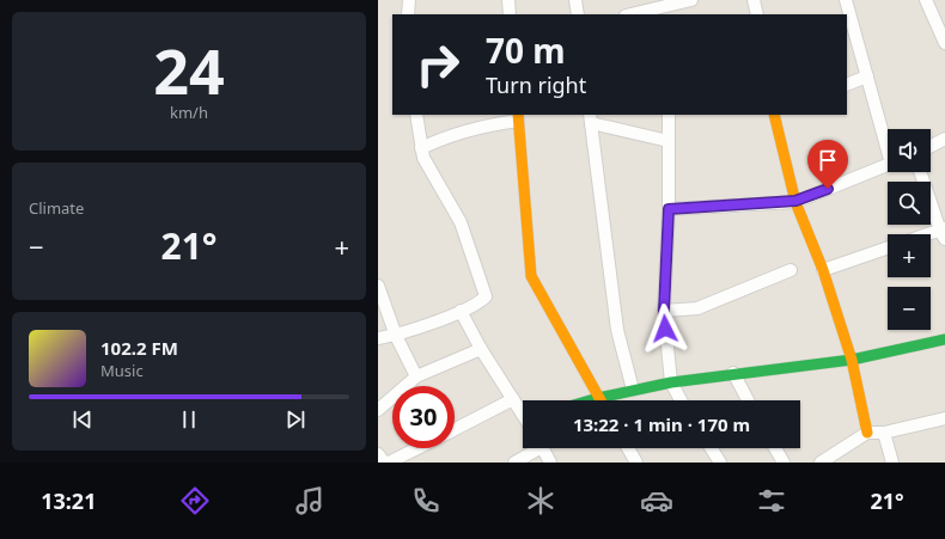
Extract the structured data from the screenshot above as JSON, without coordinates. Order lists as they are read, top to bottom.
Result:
{
  "page": {
    "tile": [
      ["24", "km/h"],
      "Climate"
    ],
    "turn": ["70 m", "Turn right"],
    "map_buttons": ["+", "−"],
    "heat": ["−", "21°", "+"],
    "song": ["102.2 FM", "Music"],
    "limit": "30",
    "trip": "13:22 · 1 min · 170 m",
    "tabs": ["13:21", "21°"]
  }
}
